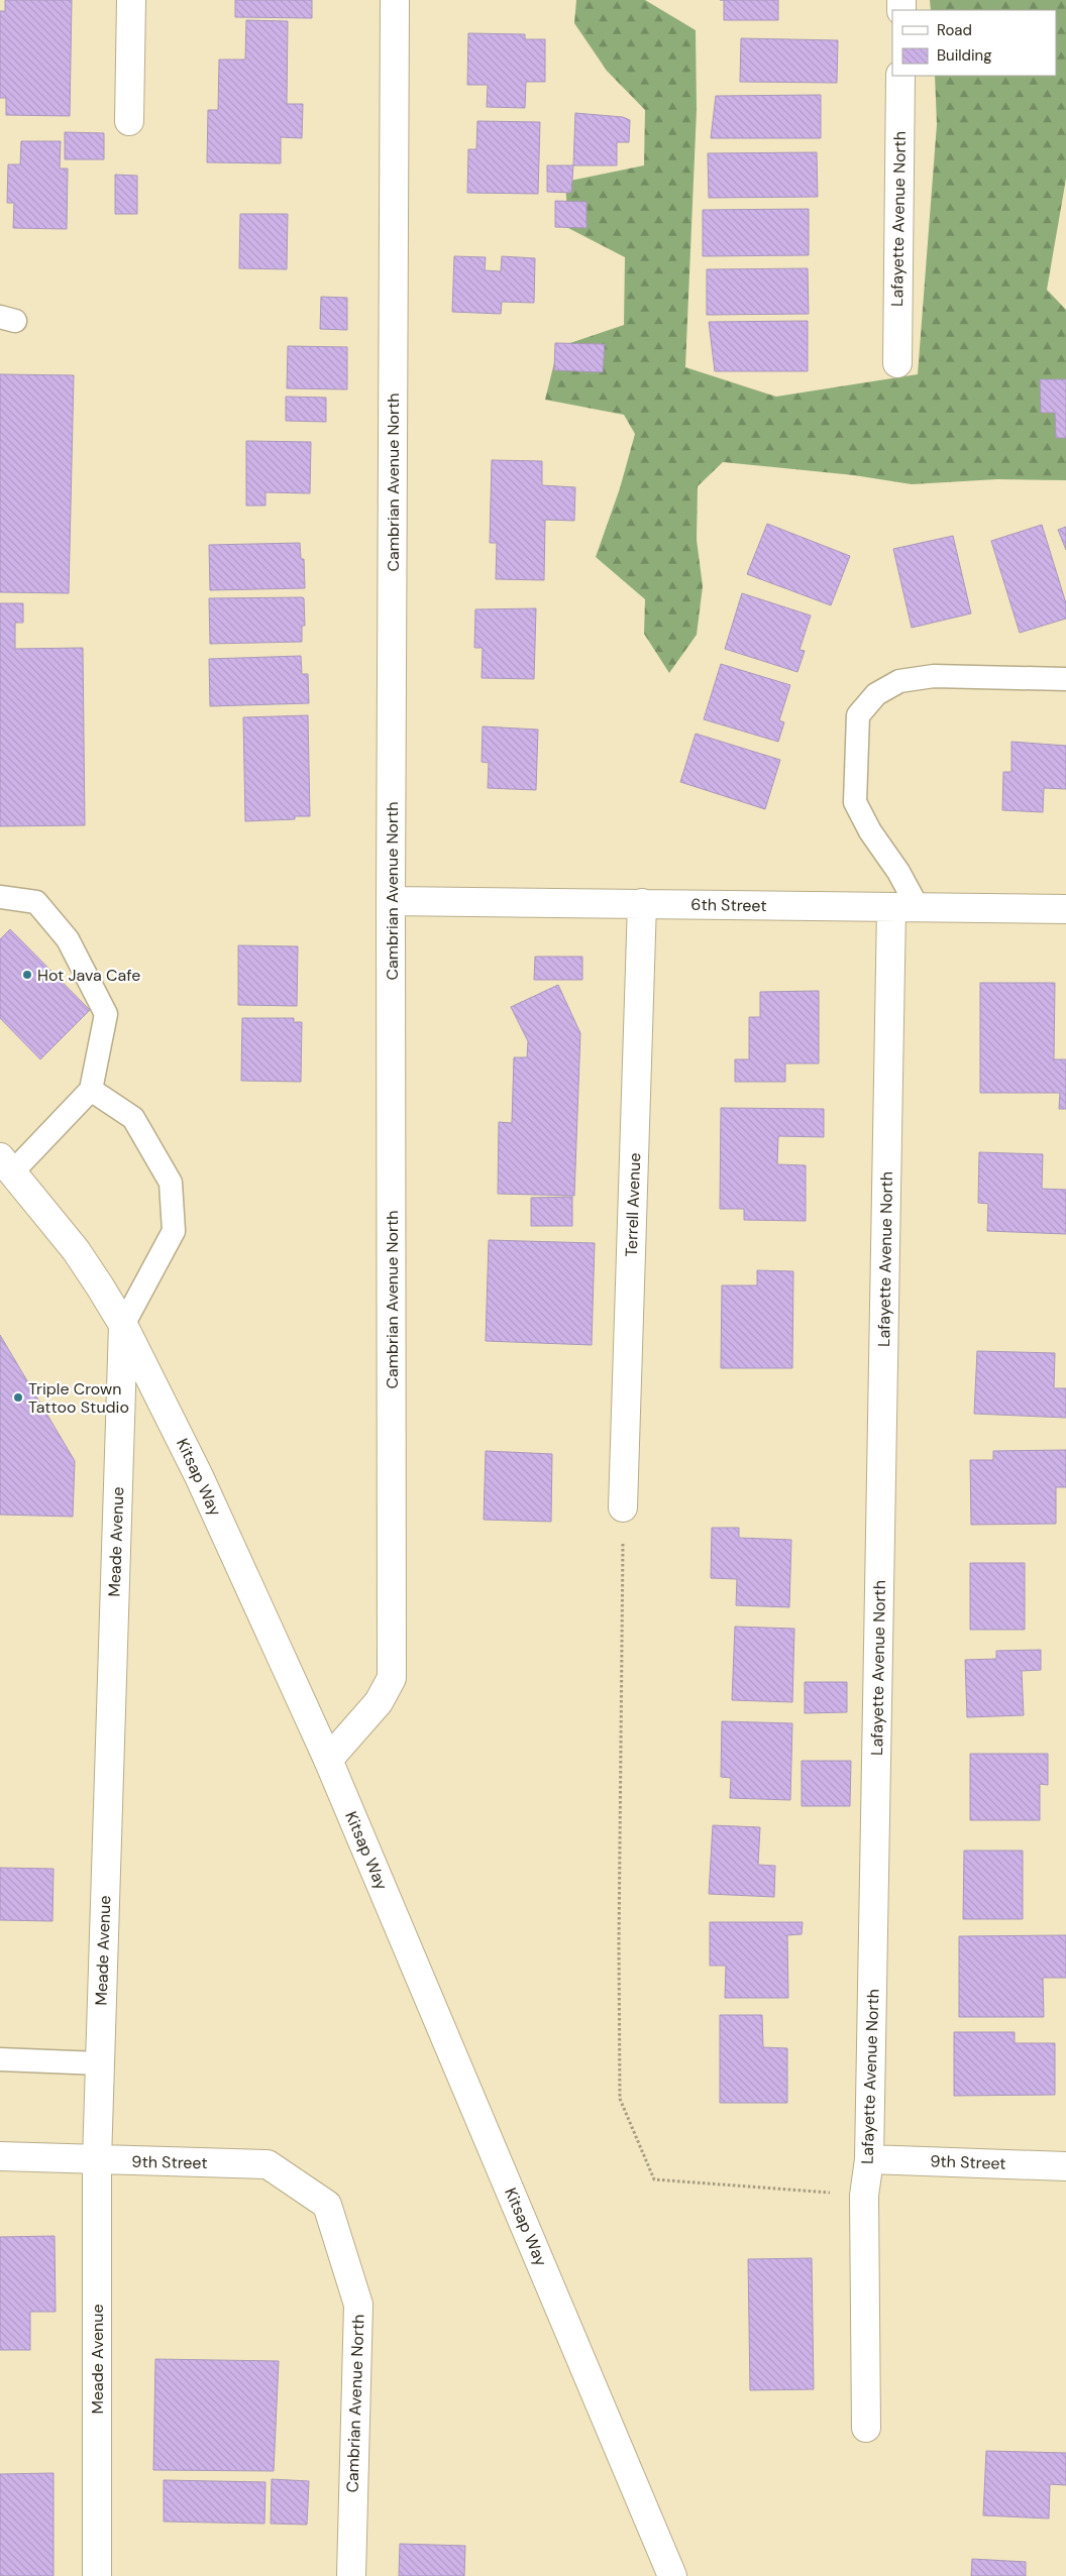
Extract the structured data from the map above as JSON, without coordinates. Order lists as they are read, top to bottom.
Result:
{
  "streets": {
    "street": [
      "Lafayette Avenue North",
      "Cambrian Avenue North",
      "6th Street",
      "Terrell Avenue",
      "Kitsap Way",
      "Meade Avenue",
      "9th Street"
    ]
  },
  "crossings": [
    ["Lafayette Avenue North", "6th Street"],
    ["Lafayette Avenue North", "9th Street"],
    ["Cambrian Avenue North", "6th Street"],
    ["Cambrian Avenue North", "Kitsap Way"],
    ["Cambrian Avenue North", "9th Street"],
    ["6th Street", "Terrell Avenue"],
    ["Kitsap Way", "Meade Avenue"],
    ["Meade Avenue", "9th Street"]
  ],
  "places": ["Hot Java Cafe", "Triple Crown Tattoo Studio"],
  "legend": ["Road", "Building"]
}
